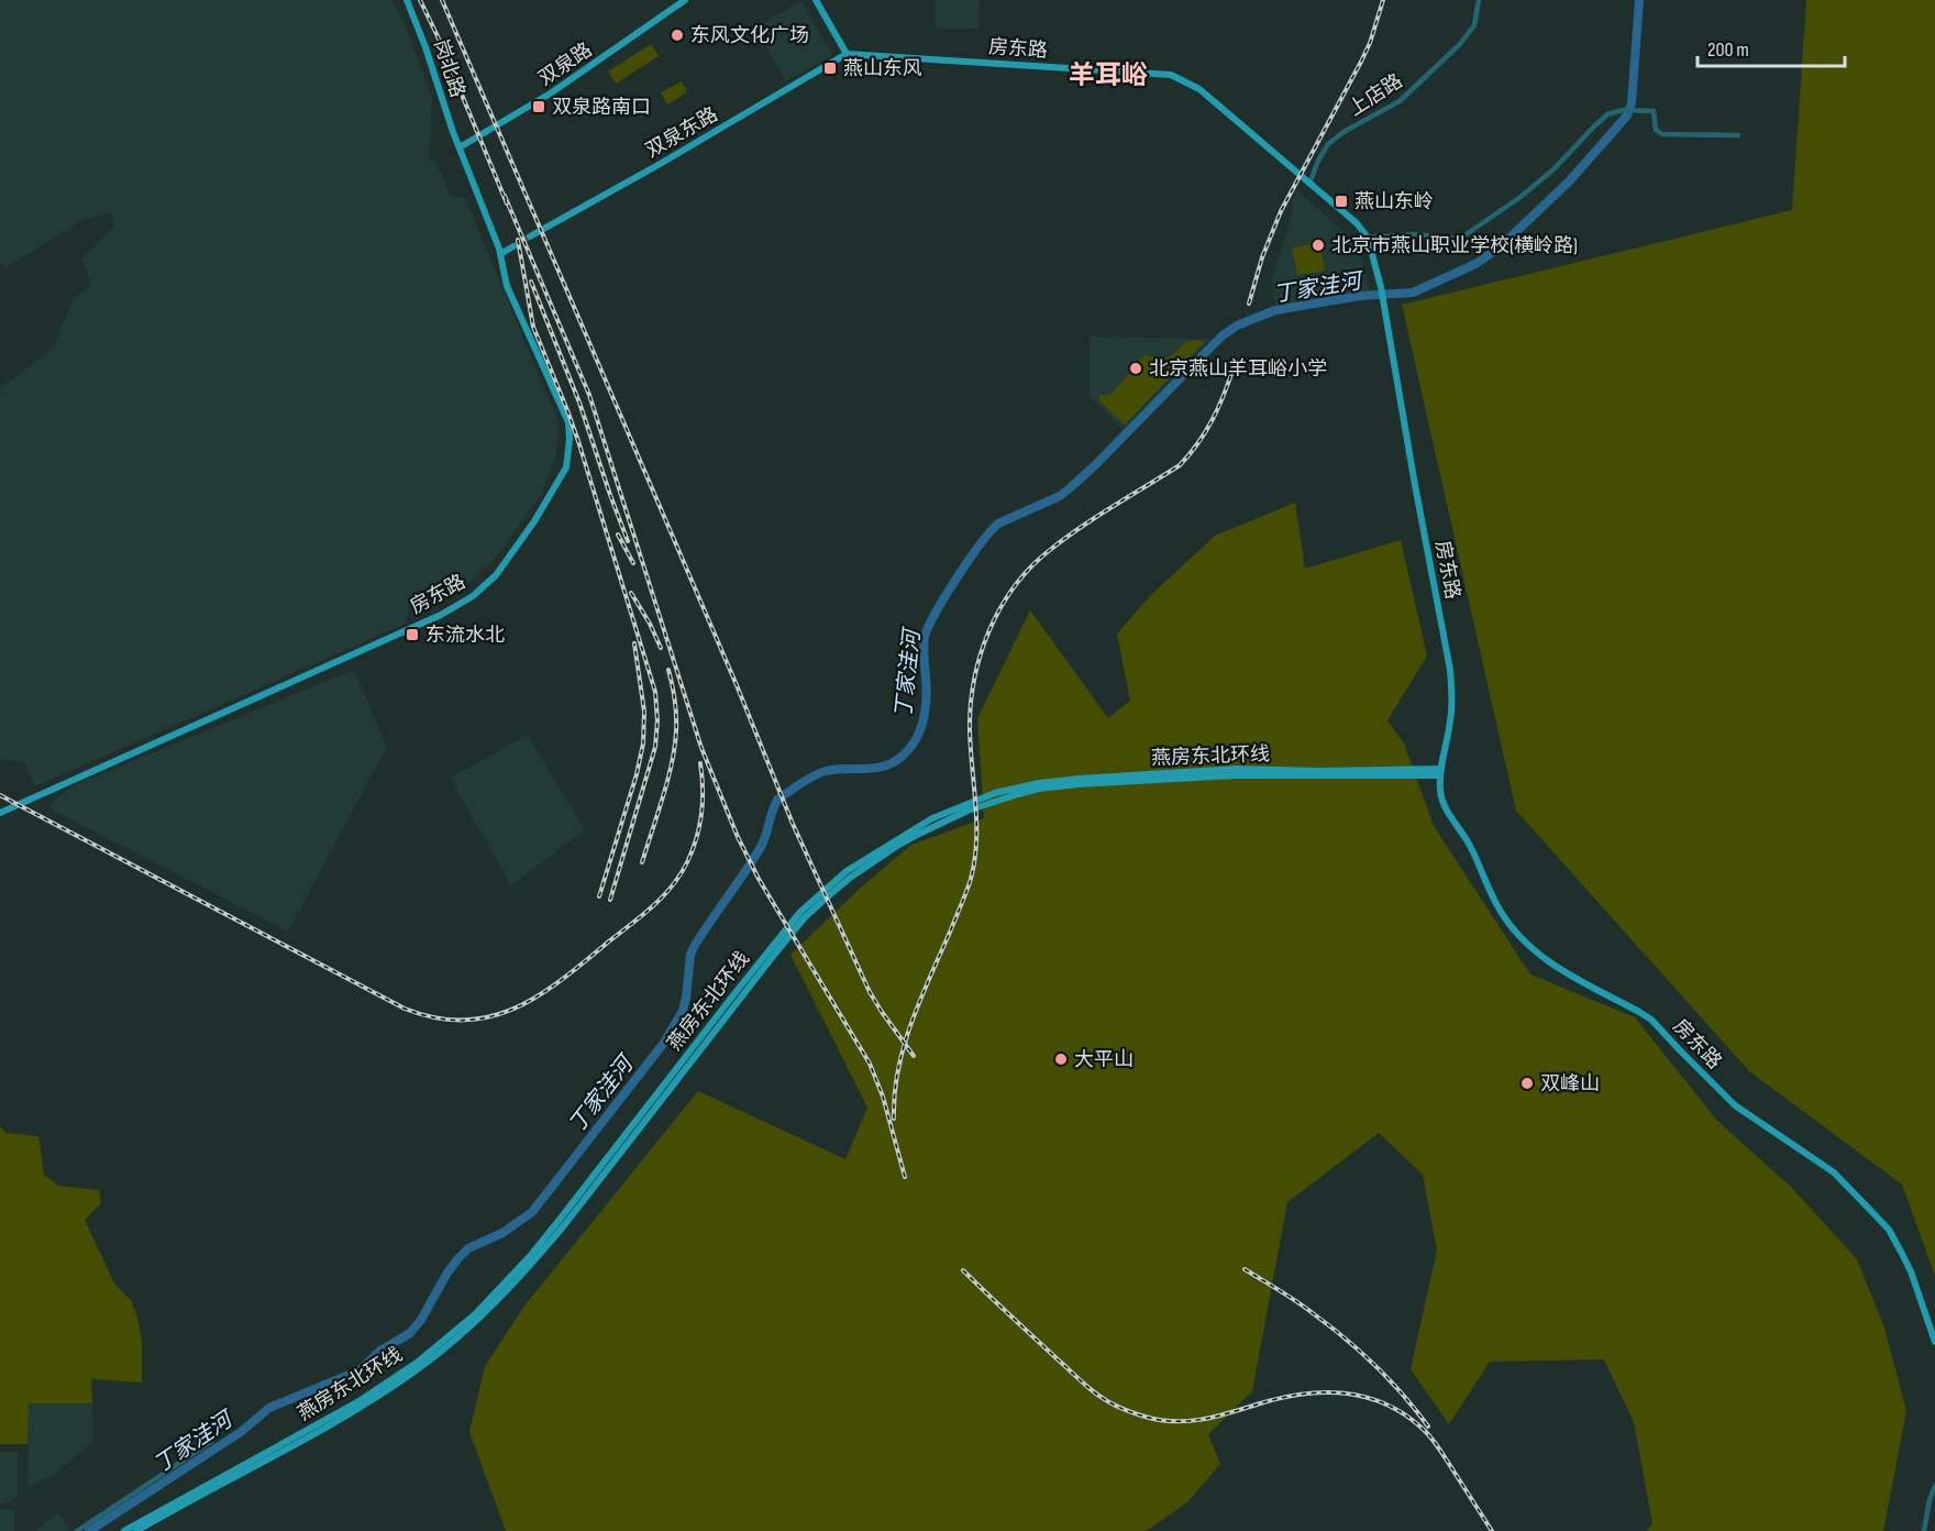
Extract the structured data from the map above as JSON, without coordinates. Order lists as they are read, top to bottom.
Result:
{
  "streets": {
    "main road": [
      "房东路",
      "双泉路",
      "岗北路",
      "双泉东路",
      "燕房东北环线"
    ],
    "street": ["上店路"]
  },
  "crossings": [
    ["房东路", "双泉路"],
    ["房东路", "岗北路"],
    ["房东路", "上店路"],
    ["房东路", "双泉东路"],
    ["房东路", "燕房东北环线"],
    ["双泉路", "岗北路"]
  ],
  "districts": ["羊耳峪"],
  "water": ["丁家洼河"],
  "places": {
    "other": [
      "东风文化广场",
      "北京市燕山职业学校(横岭路)",
      "北京燕山羊耳峪小学",
      "大平山",
      "双峰山"
    ],
    "transit": [
      "燕山东风",
      "双泉路南口",
      "燕山东岭",
      "东流水北"
    ]
  },
  "scale_bar": "200 m"
}
